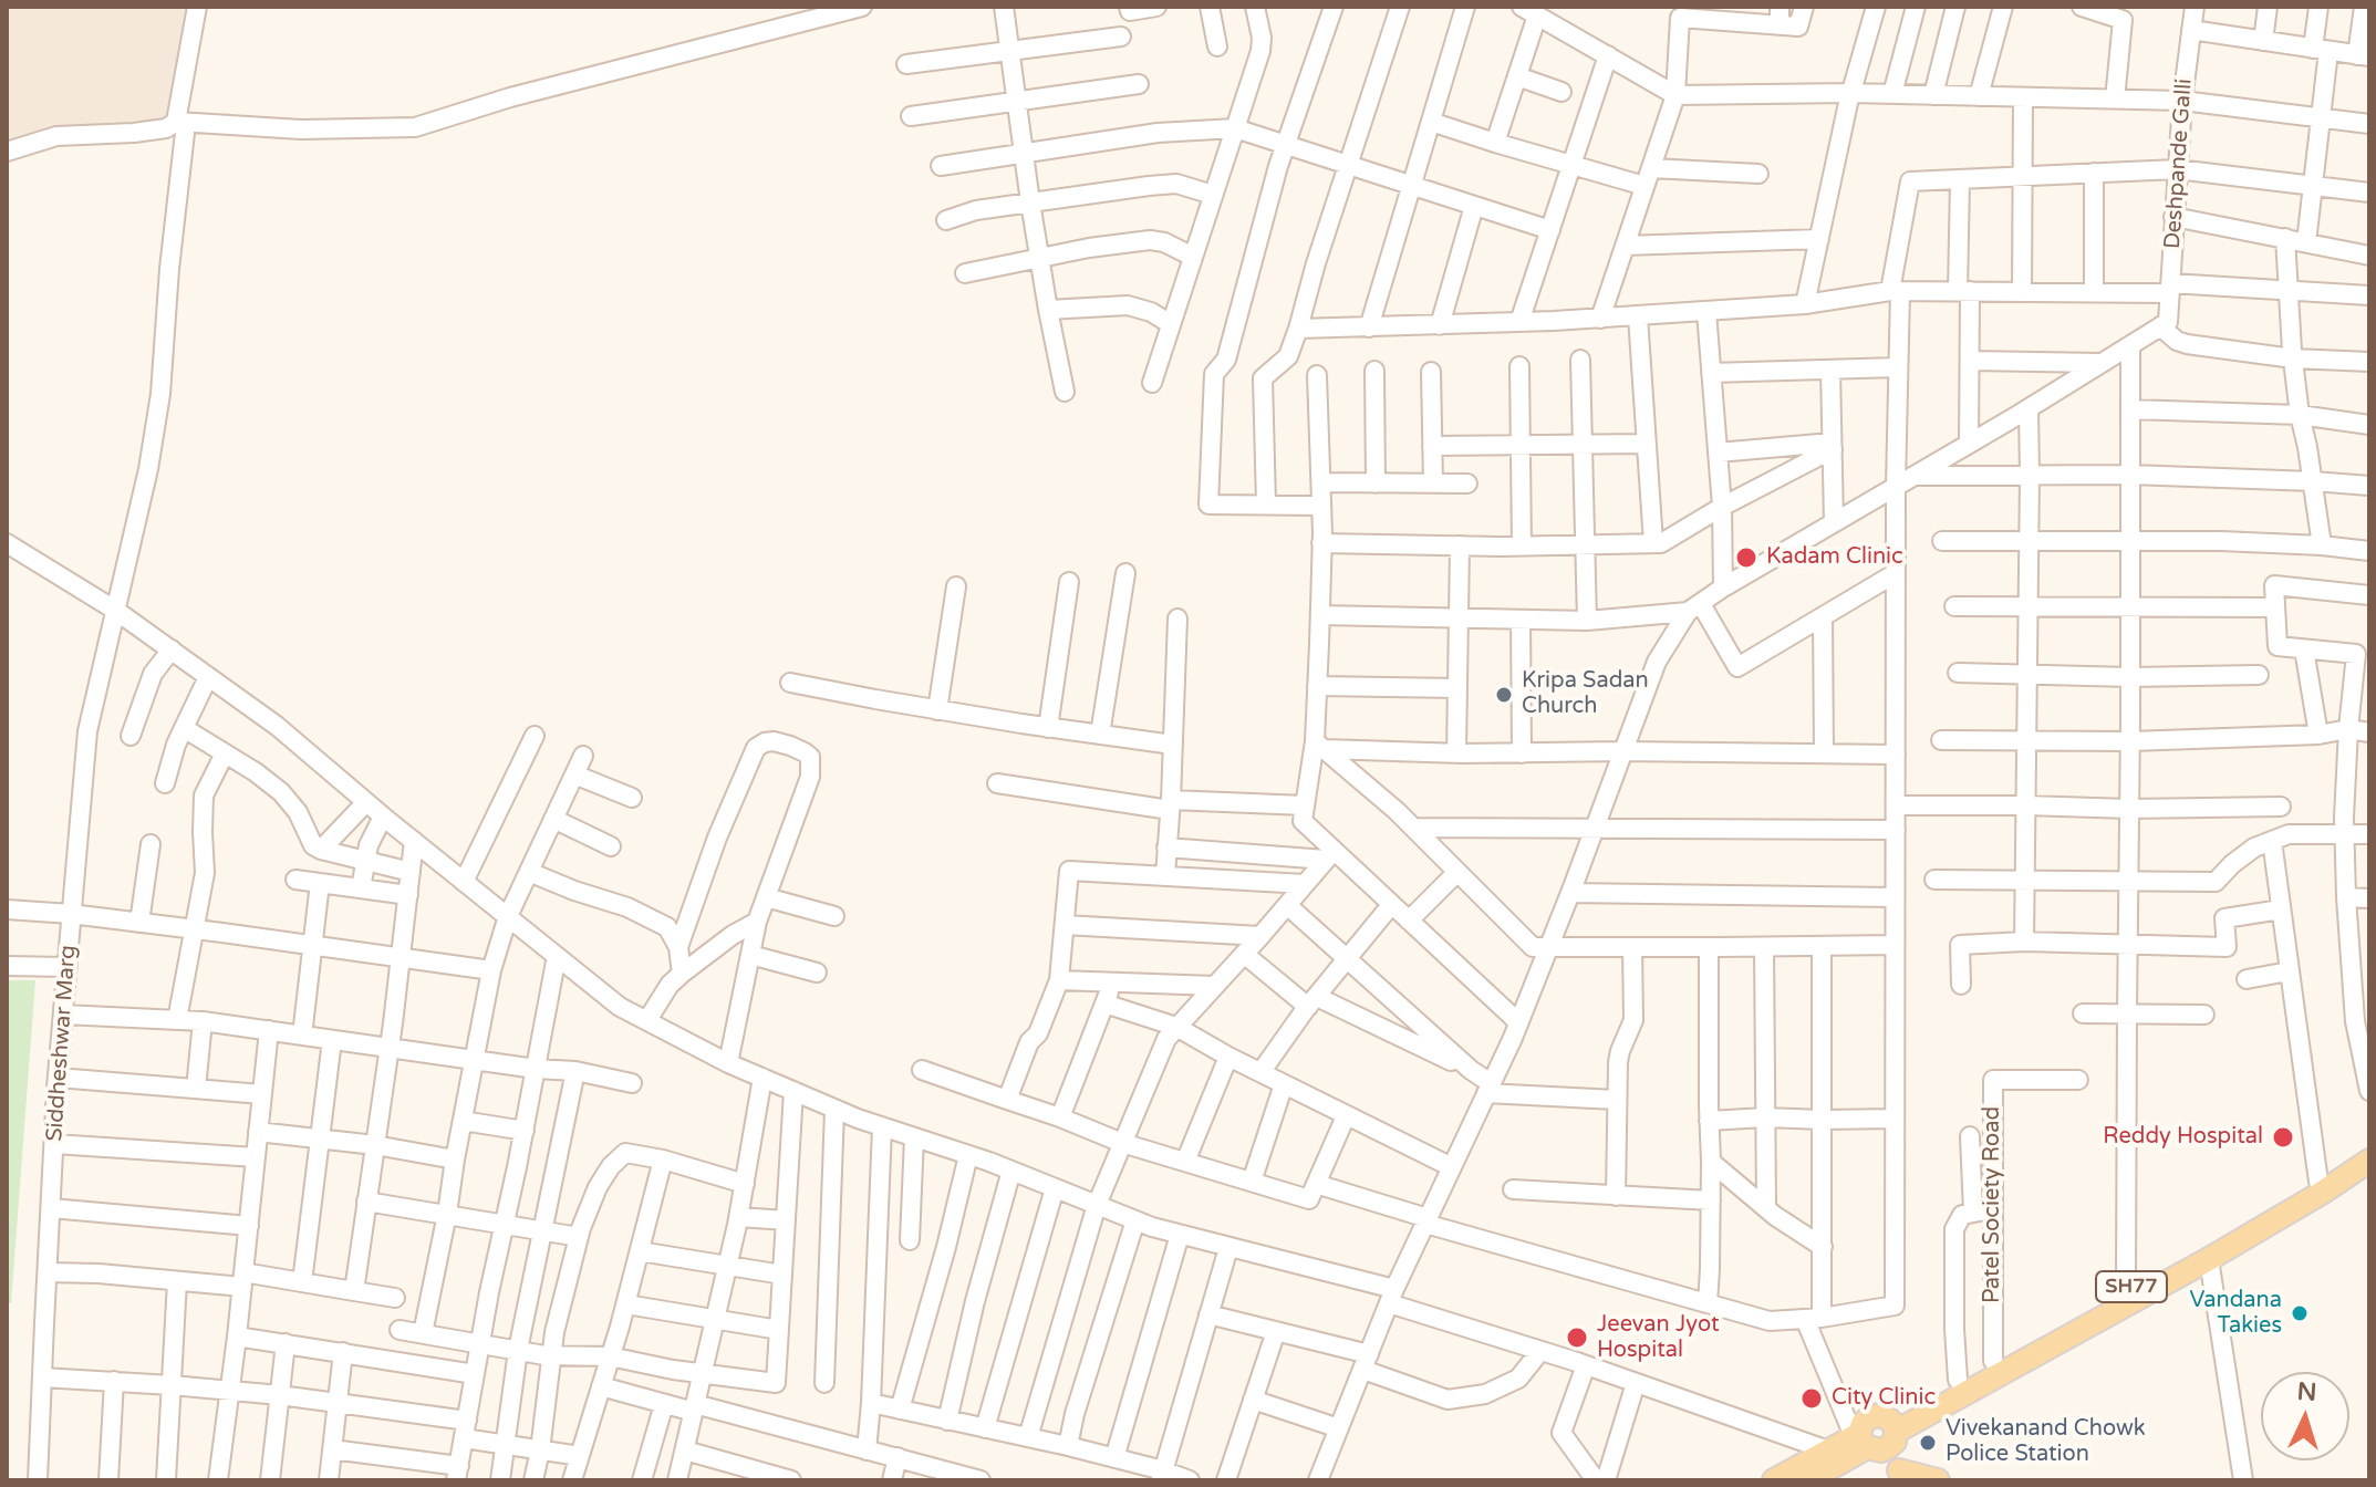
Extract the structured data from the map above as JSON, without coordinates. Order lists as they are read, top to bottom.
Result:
{
  "streets": {
    "main road": ["SH77"],
    "street": ["Deshpande Galli", "Siddheshwar Marg", "Patel Society Road"]
  },
  "crossings": [
    ["Patel Society Road", "SH77"]
  ],
  "places": [
    "Kadam Clinic",
    "Kripa Sadan Church",
    "Reddy Hospital",
    "Vandana Takies",
    "Jeevan Jyot Hospital",
    "City Clinic",
    "Vivekanand Chowk Police Station"
  ],
  "north": "top"
}
